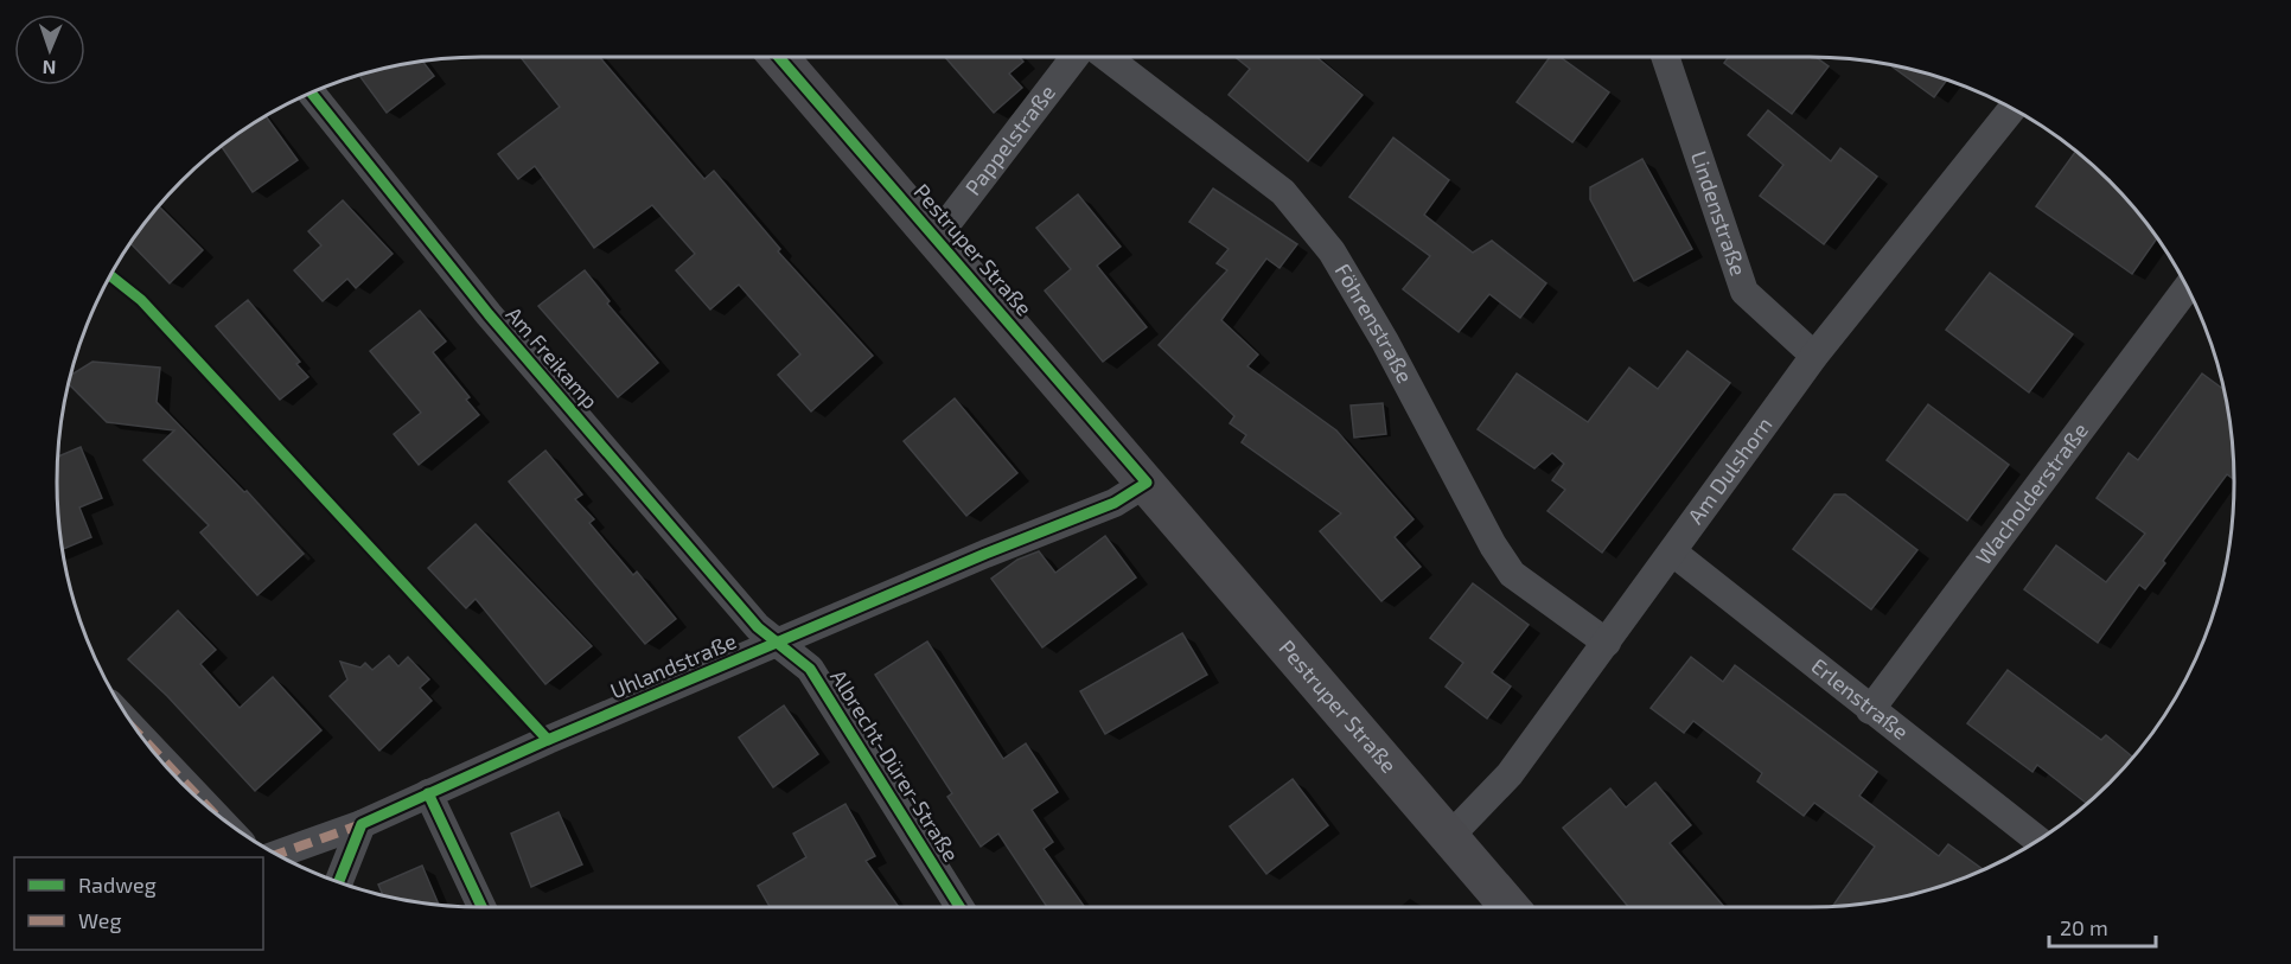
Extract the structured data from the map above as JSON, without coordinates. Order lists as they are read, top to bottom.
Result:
{
  "streets": {
    "street": [
      "Pappelstraße",
      "Lindenstraße",
      "Pestruper Straße",
      "Föhrenstraße",
      "Am Freikamp",
      "Am Dulshorn",
      "Wacholderstraße",
      "Uhlandstraße",
      "Erlenstraße",
      "Albrecht-Dürer-Straße"
    ]
  },
  "crossings": [
    ["Pappelstraße", "Pestruper Straße"],
    ["Lindenstraße", "Am Dulshorn"],
    ["Pestruper Straße", "Am Dulshorn"],
    ["Pestruper Straße", "Uhlandstraße"],
    ["Föhrenstraße", "Am Dulshorn"],
    ["Am Freikamp", "Uhlandstraße"],
    ["Am Freikamp", "Albrecht-Dürer-Straße"],
    ["Am Dulshorn", "Erlenstraße"],
    ["Wacholderstraße", "Erlenstraße"],
    ["Uhlandstraße", "Albrecht-Dürer-Straße"]
  ],
  "legend": ["Radweg", "Weg"],
  "scale_bar": "20 m",
  "north": "bottom"
}
